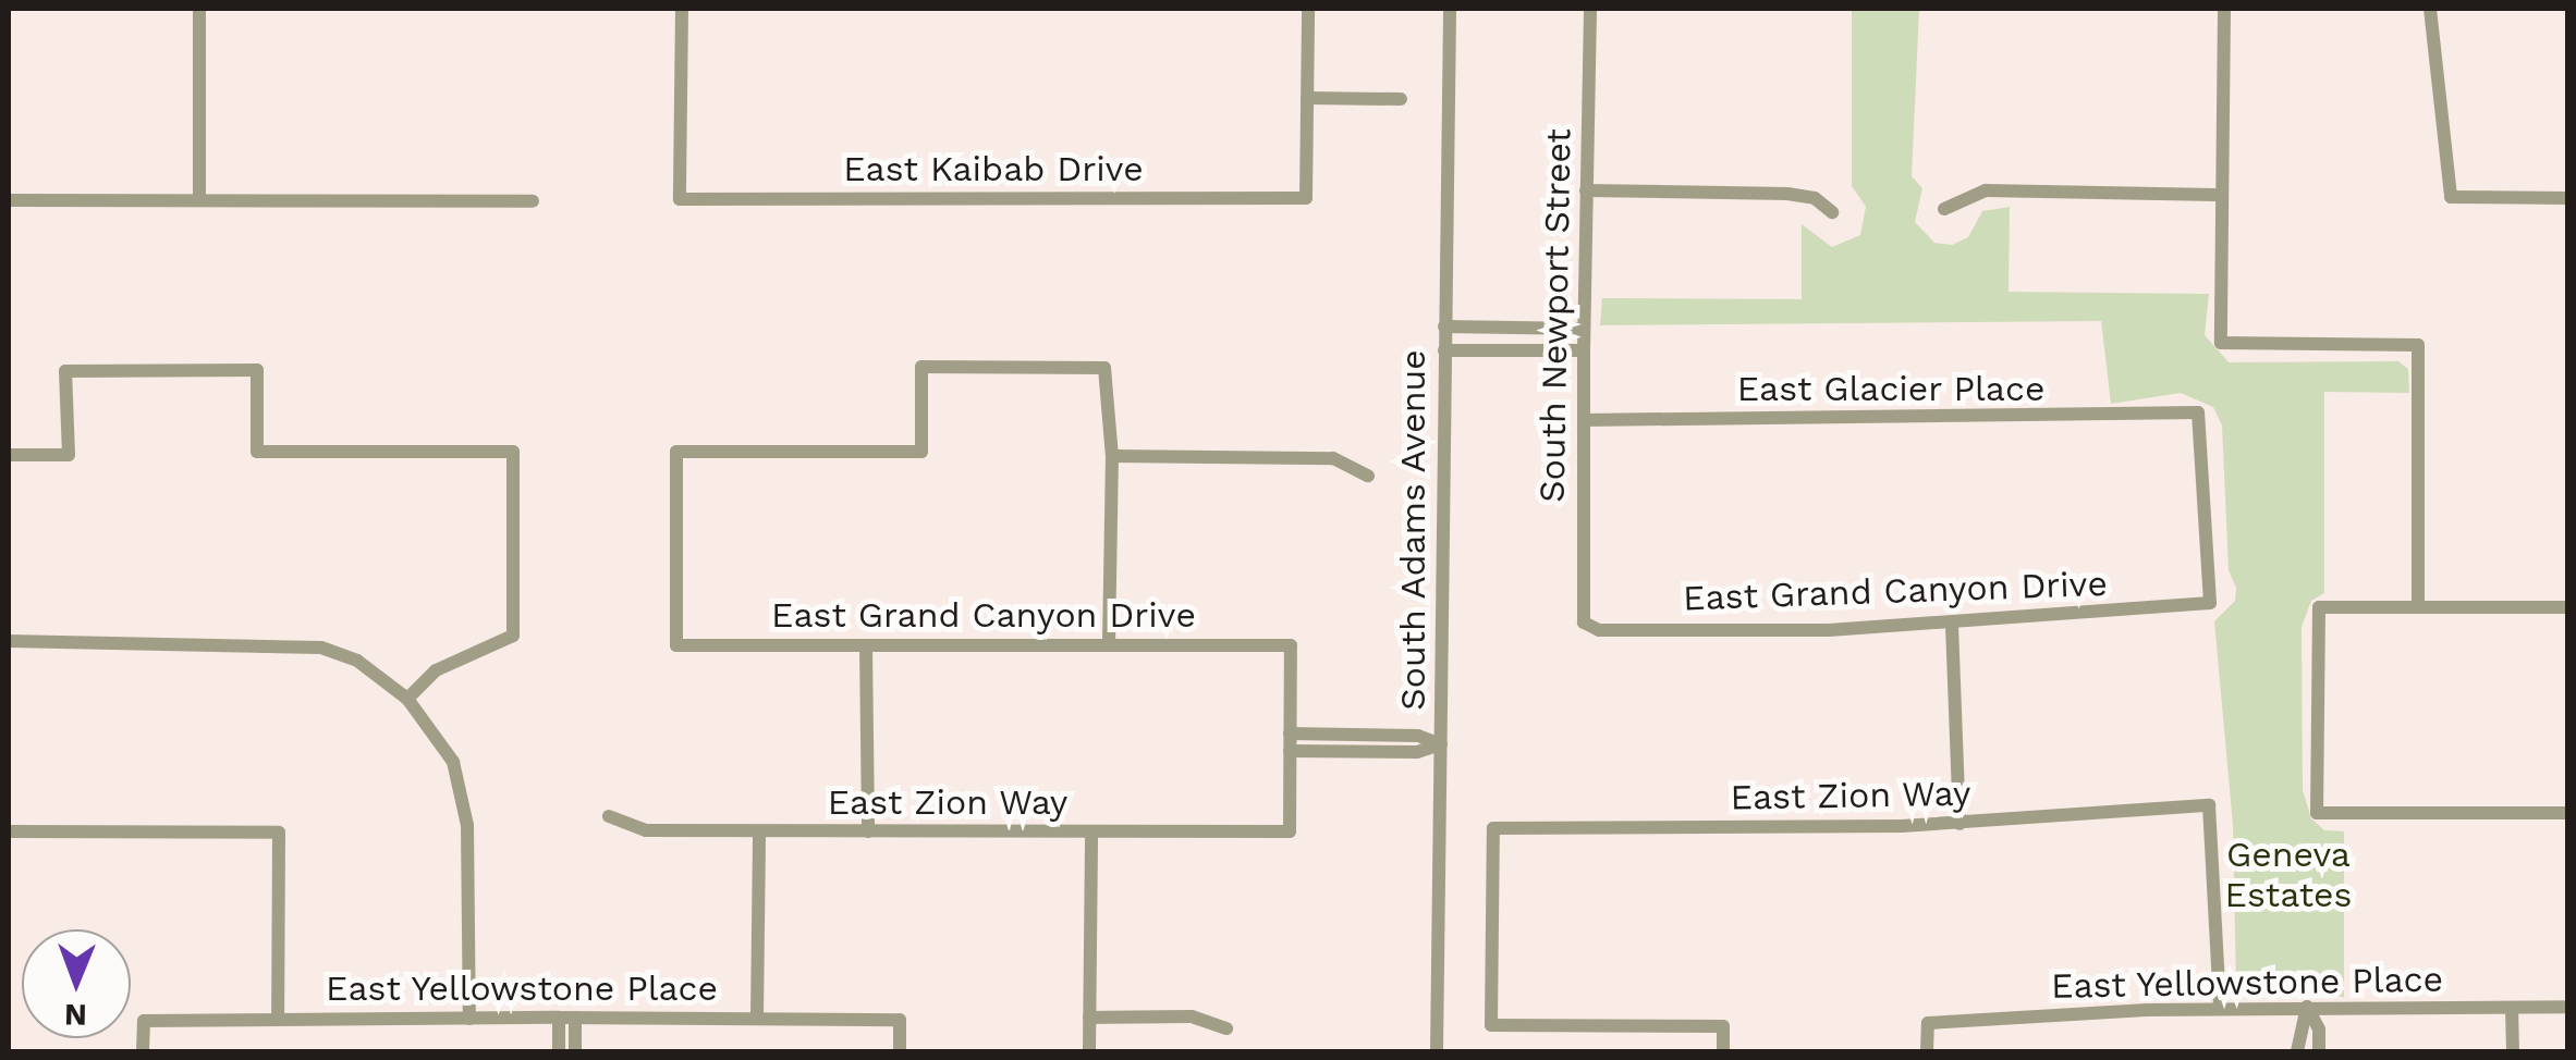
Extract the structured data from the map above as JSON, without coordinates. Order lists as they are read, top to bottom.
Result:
{
  "streets": {
    "street": [
      "East Kaibab Drive",
      "South Newport Street",
      "East Glacier Place",
      "South Adams Avenue",
      "East Grand Canyon Drive",
      "East Zion Way",
      "East Yellowstone Place"
    ]
  },
  "crossings": [
    ["South Newport Street", "East Glacier Place"],
    ["South Newport Street", "East Grand Canyon Drive"],
    ["East Glacier Place", "East Grand Canyon Drive"],
    ["East Zion Way", "East Yellowstone Place"]
  ],
  "parks": ["Geneva Estates"],
  "north": "bottom"
}
